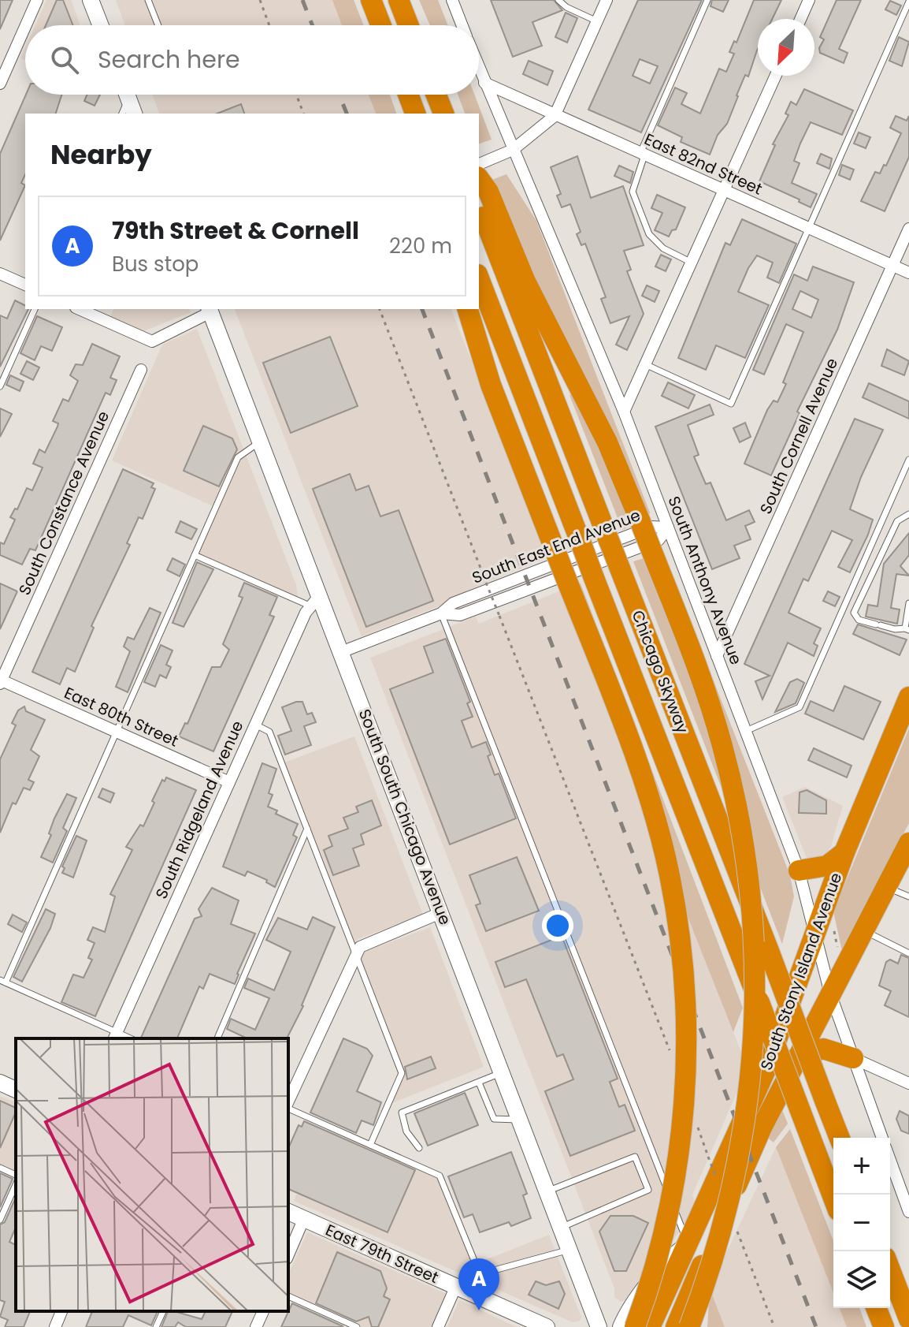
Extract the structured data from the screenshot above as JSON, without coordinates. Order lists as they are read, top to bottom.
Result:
{
  "streets": {
    "highway": ["Chicago Skyway", "South Stony Island Avenue"],
    "main road": ["South South Chicago Avenue", "East 79th Street"],
    "street": [
      "East 82nd Street",
      "South Cornell Avenue",
      "South Constance Avenue",
      "South East End Avenue",
      "South Anthony Avenue",
      "East 80th Street",
      "South Ridgeland Avenue"
    ]
  },
  "crossings": [
    ["East 82nd Street", "South Cornell Avenue"],
    ["East 82nd Street", "South Anthony Avenue"],
    ["South Cornell Avenue", "South Anthony Avenue"],
    ["South Constance Avenue", "East 80th Street"],
    ["South East End Avenue", "South Anthony Avenue"],
    ["South East End Avenue", "South South Chicago Avenue"],
    ["South Anthony Avenue", "South Stony Island Avenue"],
    ["East 80th Street", "South Ridgeland Avenue"],
    ["South Ridgeland Avenue", "South South Chicago Avenue"]
  ],
  "north": "bottom left",
  "page": {
    "search": "Search here",
    "heading": "Nearby",
    "list": [
      {
        "mark": "A",
        "name": "79th Street & Cornell",
        "note": "Bus stop",
        "value": "220 m"
      }
    ],
    "map_buttons": ["+", "−"],
    "pins": "A"
  }
}
